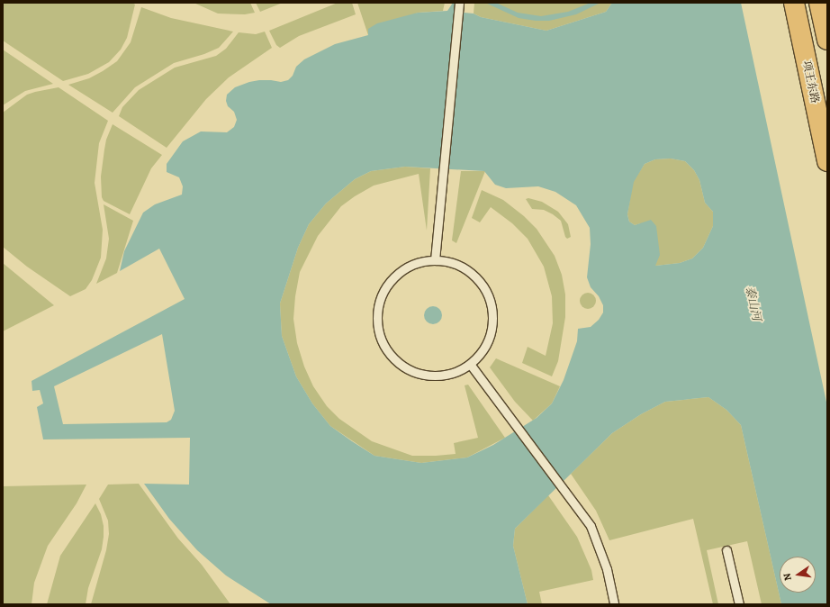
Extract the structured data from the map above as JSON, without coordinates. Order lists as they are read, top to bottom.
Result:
{
  "streets": {
    "main road": ["项王东路"]
  },
  "water": ["泰山河"],
  "north": "left"
}
